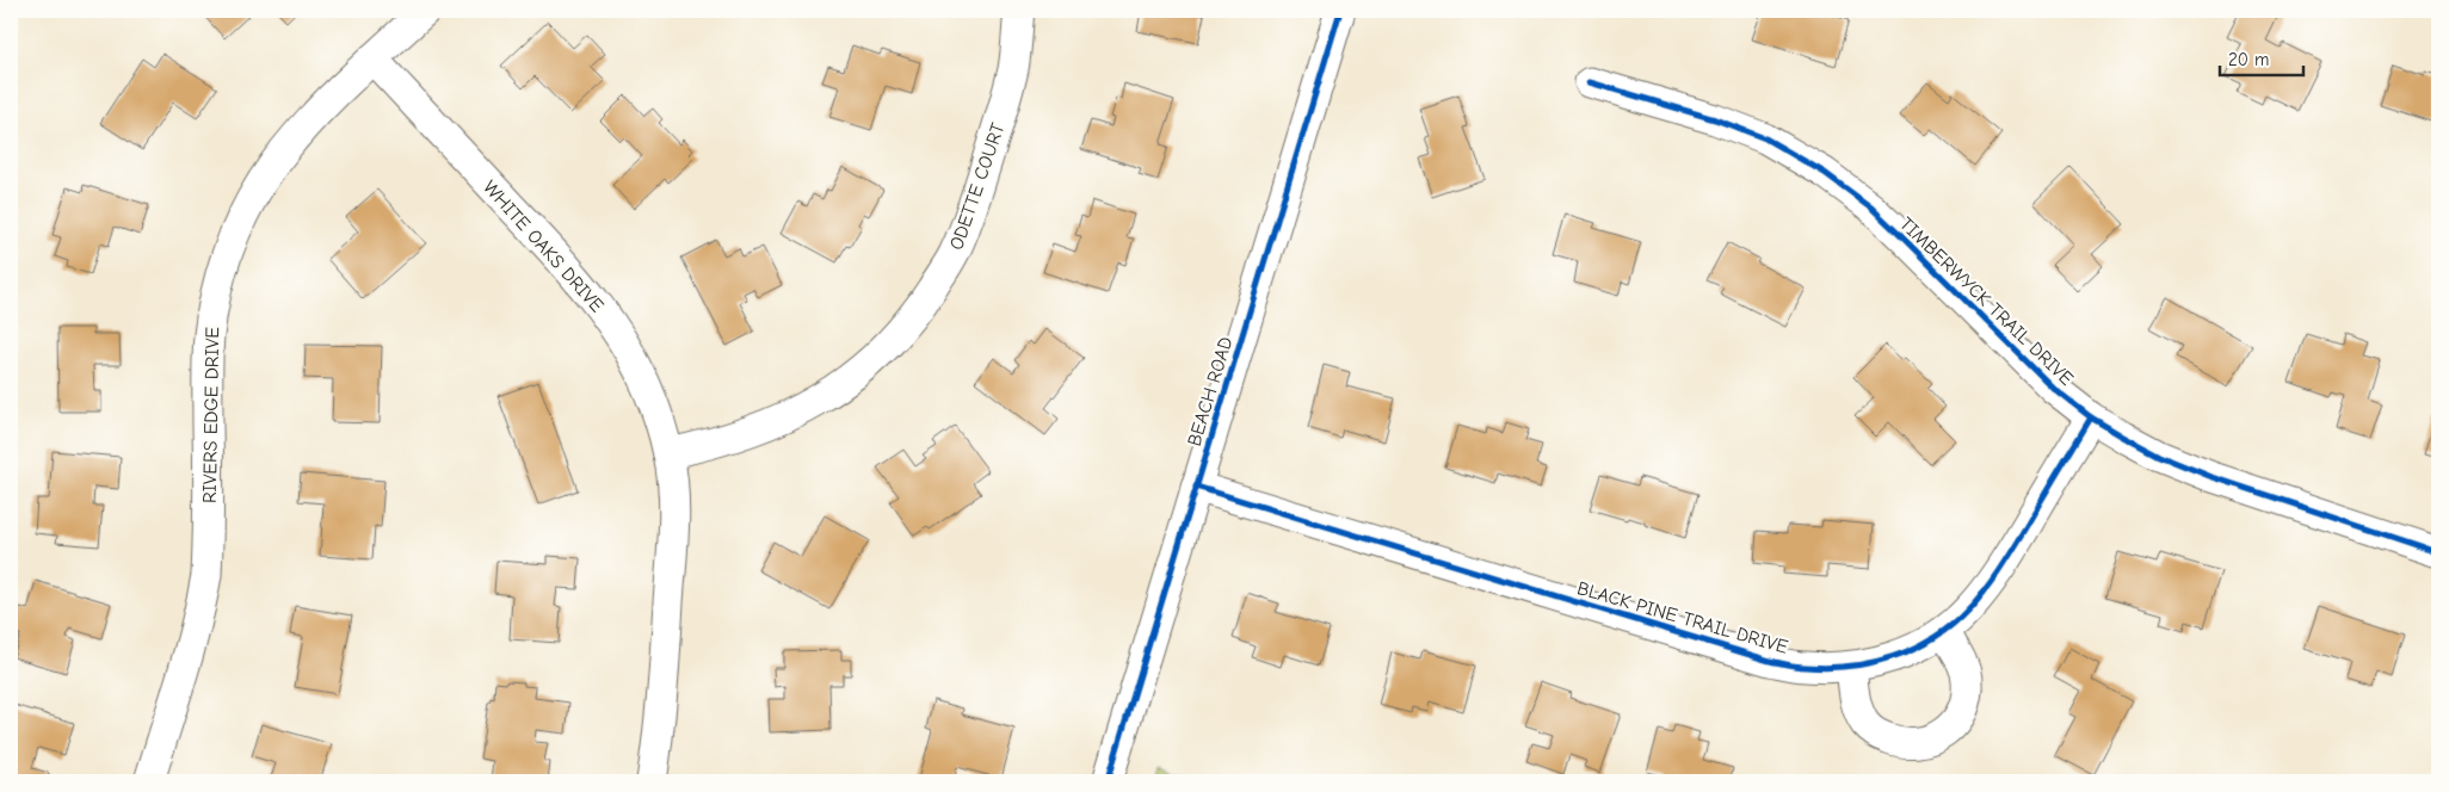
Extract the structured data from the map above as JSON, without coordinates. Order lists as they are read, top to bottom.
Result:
{
  "streets": {
    "street": [
      "ODETTE COURT",
      "WHITE OAKS DRIVE",
      "TIMBERWYCK TRAIL DRIVE",
      "BEACH ROAD",
      "RIVERS EDGE DRIVE",
      "BLACK PINE TRAIL DRIVE"
    ]
  },
  "crossings": [
    ["ODETTE COURT", "WHITE OAKS DRIVE"],
    ["WHITE OAKS DRIVE", "RIVERS EDGE DRIVE"],
    ["TIMBERWYCK TRAIL DRIVE", "BLACK PINE TRAIL DRIVE"],
    ["BEACH ROAD", "BLACK PINE TRAIL DRIVE"]
  ],
  "scale_bar": "20 m"
}
